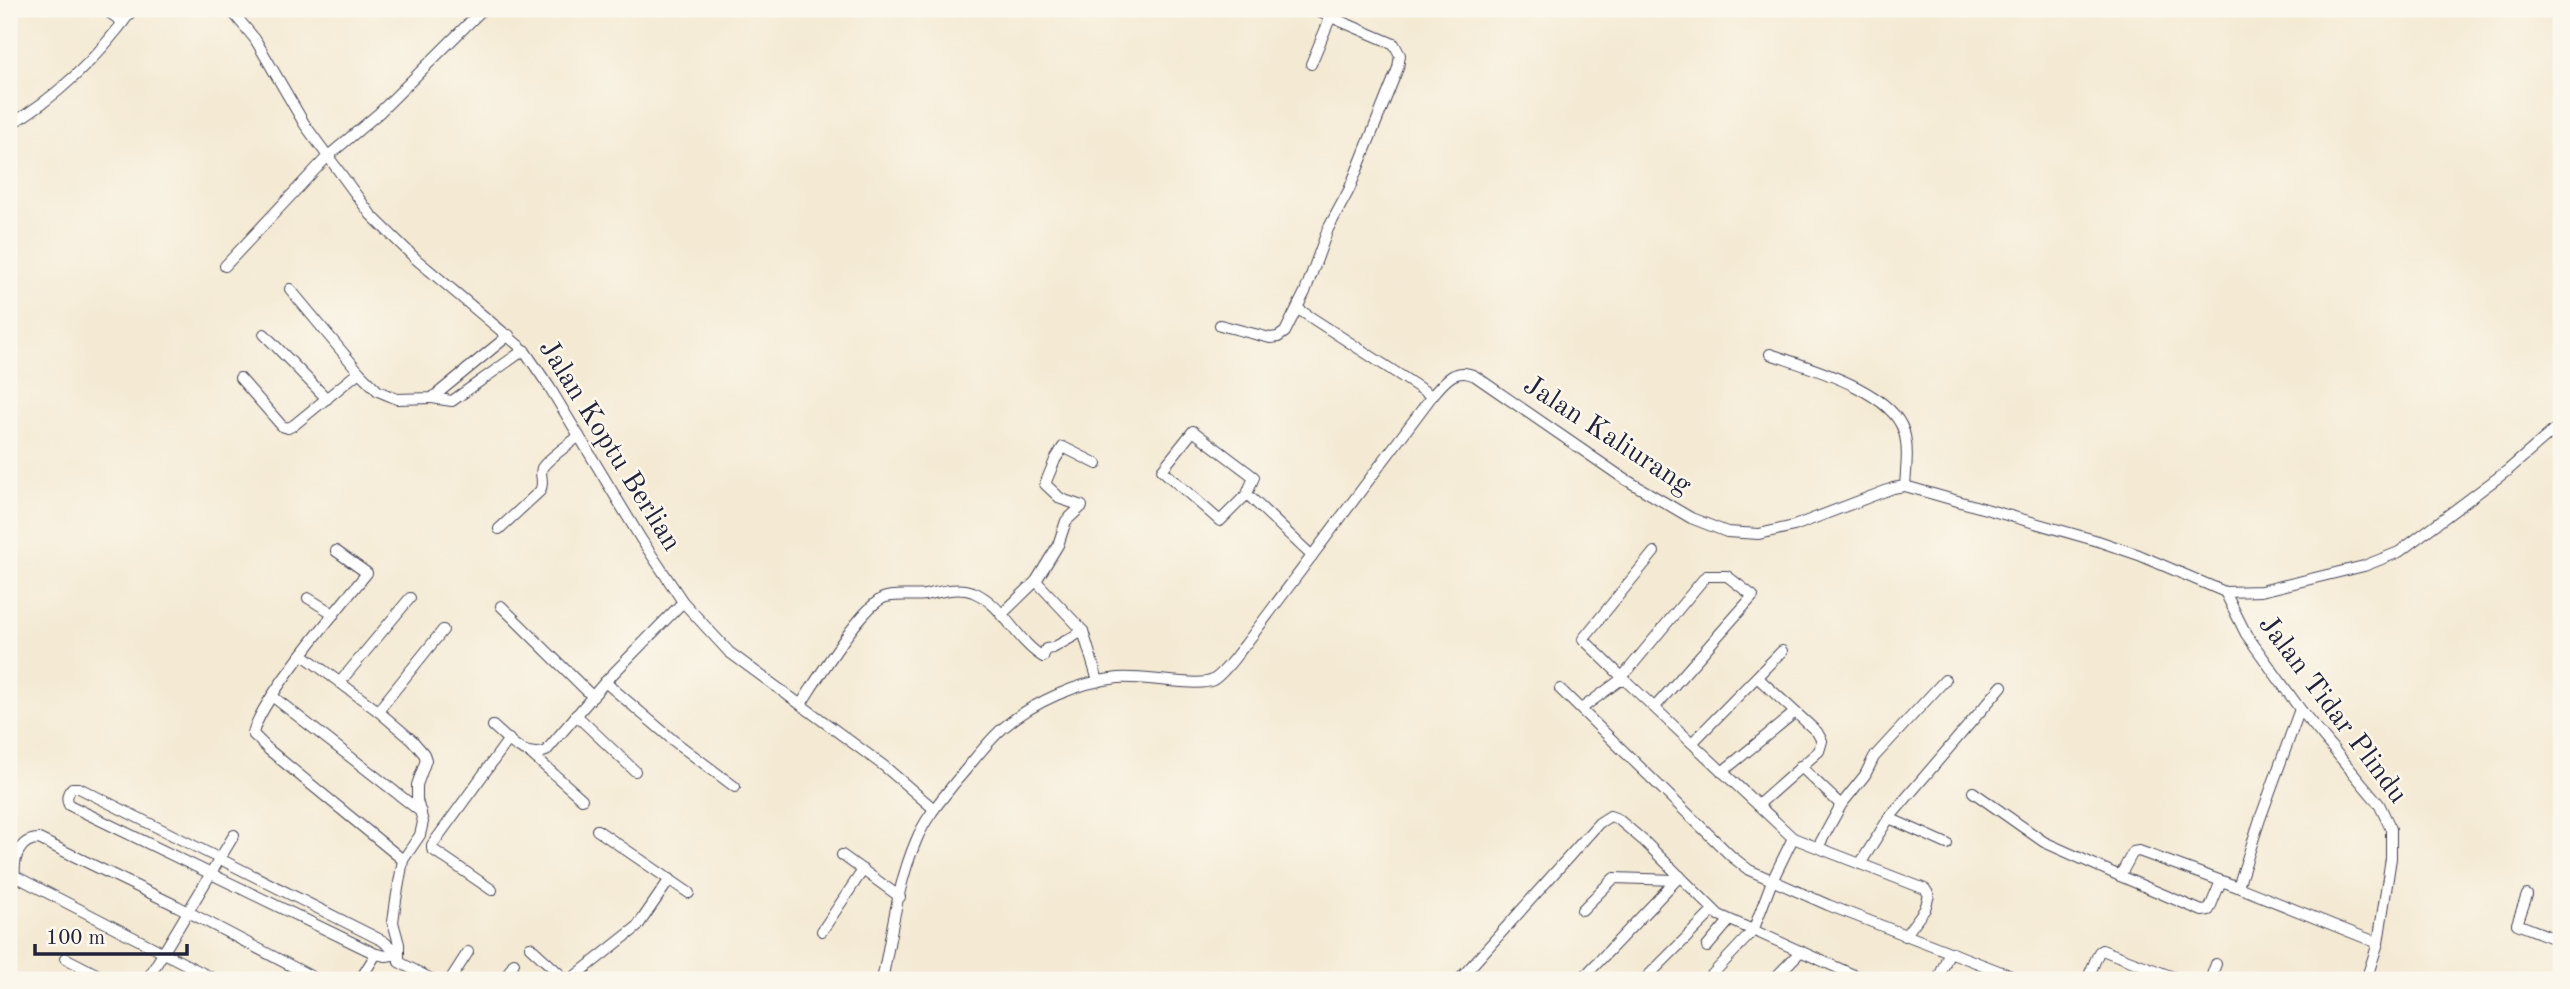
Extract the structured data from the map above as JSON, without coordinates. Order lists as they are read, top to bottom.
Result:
{
  "streets": {
    "street": ["Jalan Kaliurang", "Jalan Koptu Berlian", "Jalan Tidar Plindu"]
  },
  "crossings": [
    ["Jalan Kaliurang", "Jalan Koptu Berlian"]
  ],
  "scale_bar": "100 m"
}
